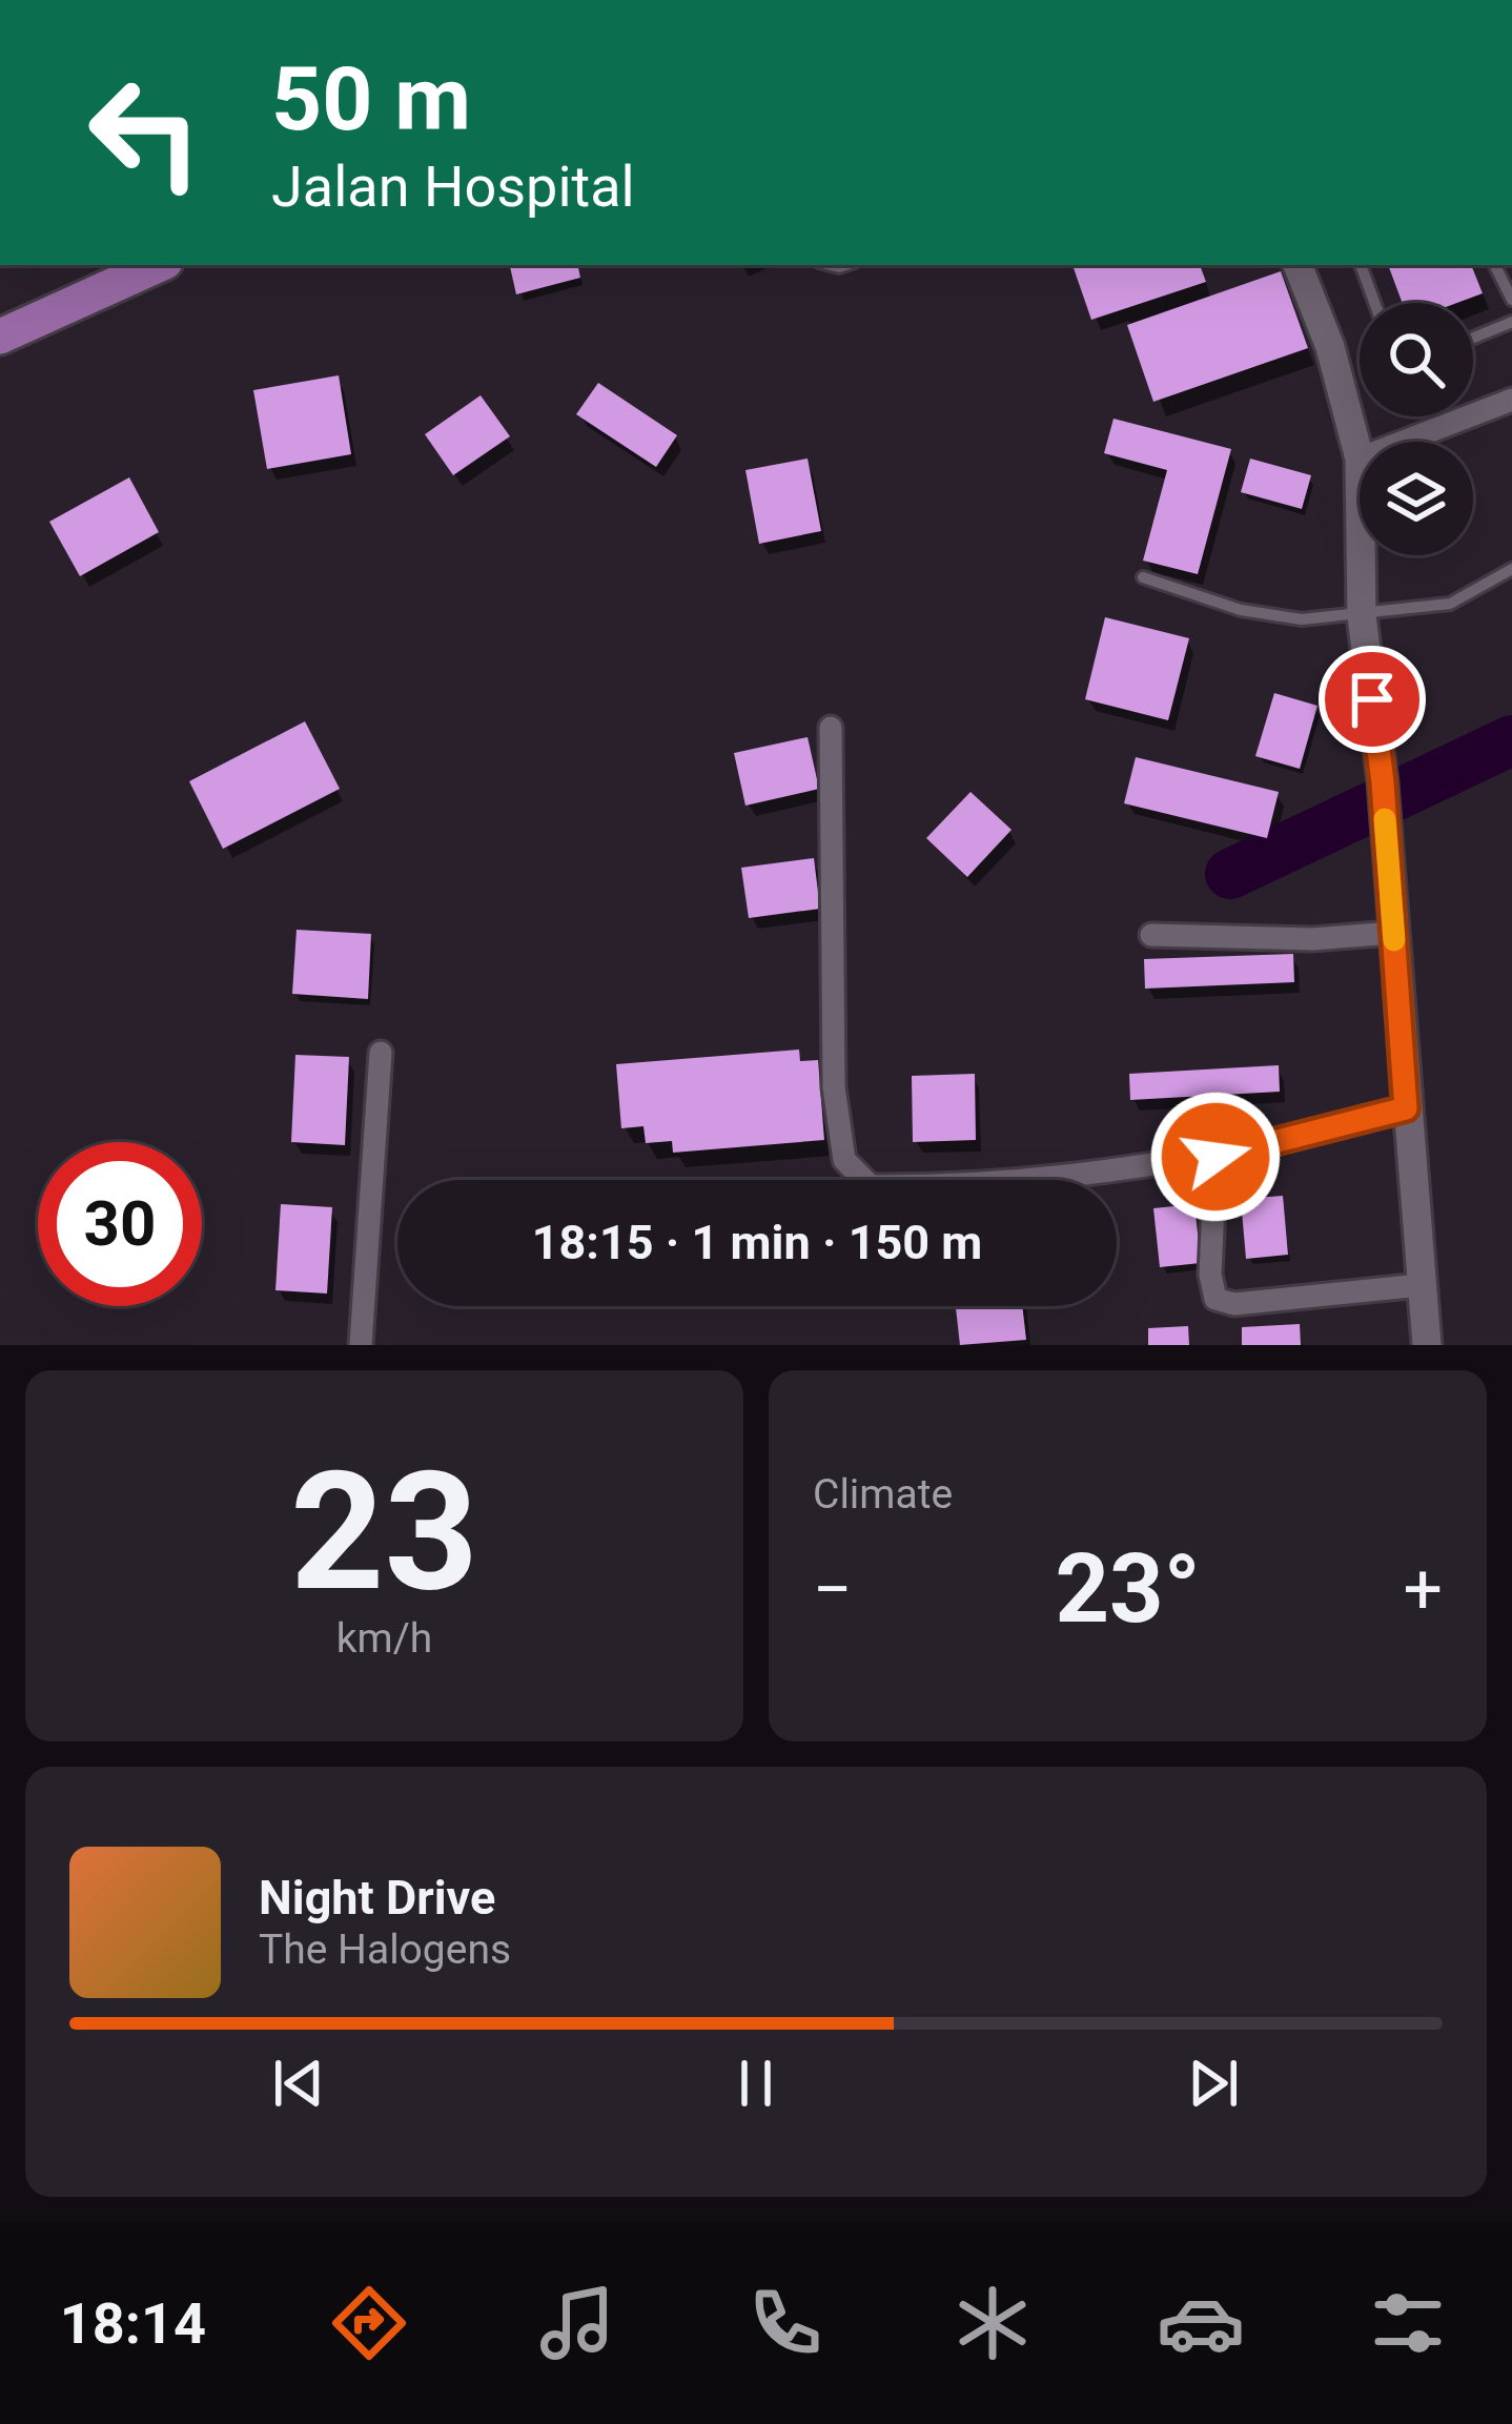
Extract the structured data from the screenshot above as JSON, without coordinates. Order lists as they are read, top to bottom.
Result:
{
  "page": {
    "turn": ["50 m", "Jalan Hospital"],
    "limit": "30",
    "trip": "18:15 · 1 min · 150 m",
    "tile": [
      ["23", "km/h"],
      "Climate"
    ],
    "heat": ["−", "23°", "+"],
    "song": ["Night Drive", "The Halogens"],
    "tabs": "18:14"
  }
}
